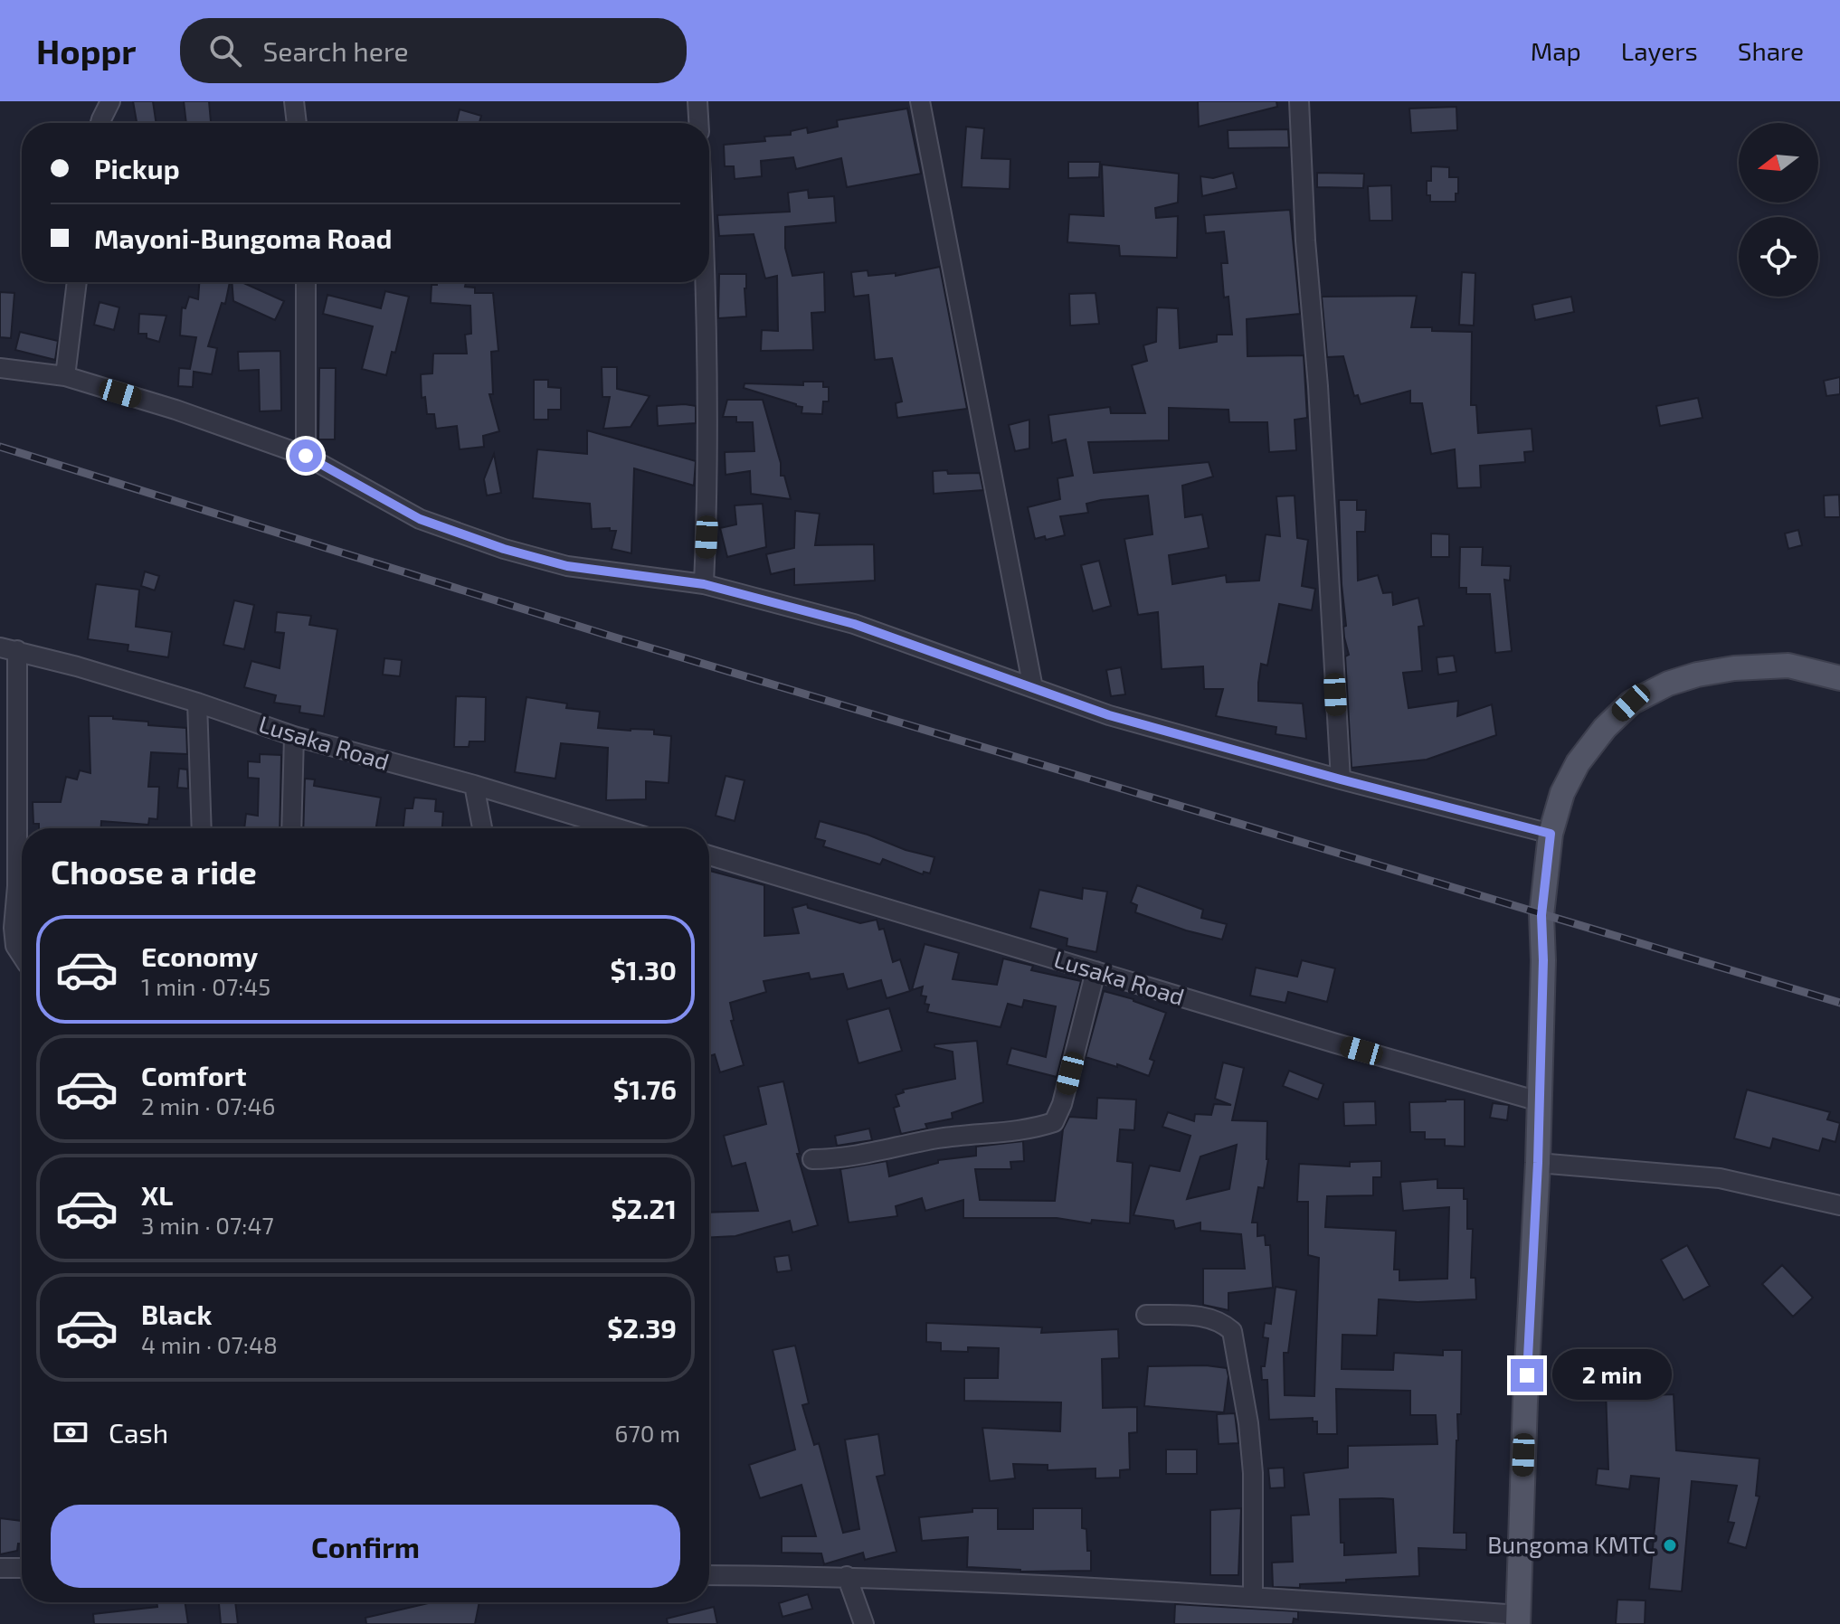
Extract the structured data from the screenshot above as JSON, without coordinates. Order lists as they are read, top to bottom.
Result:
{
  "streets": {
    "street": ["Lusaka Road"]
  },
  "places": ["Bungoma KMTC"],
  "north": "left",
  "page": {
    "header": "Hoppr",
    "search": "Search here",
    "nav": ["Map", "Layers", "Share"],
    "banner": ["Pickup", "Mayoni-Bungoma Road"],
    "heading": "Choose a ride",
    "list": [
      {
        "name": "Economy",
        "note": "1 min · 07:45",
        "value": "$1.30"
      },
      {
        "name": "Comfort",
        "note": "2 min · 07:46",
        "value": "$1.76"
      },
      {
        "name": "XL",
        "note": "3 min · 07:47",
        "value": "$2.21"
      },
      {
        "name": "Black",
        "note": "4 min · 07:48",
        "value": "$2.39"
      }
    ],
    "bubble": "2 min",
    "pay": ["Cash", "670 m"],
    "buttons": "Confirm"
  }
}
